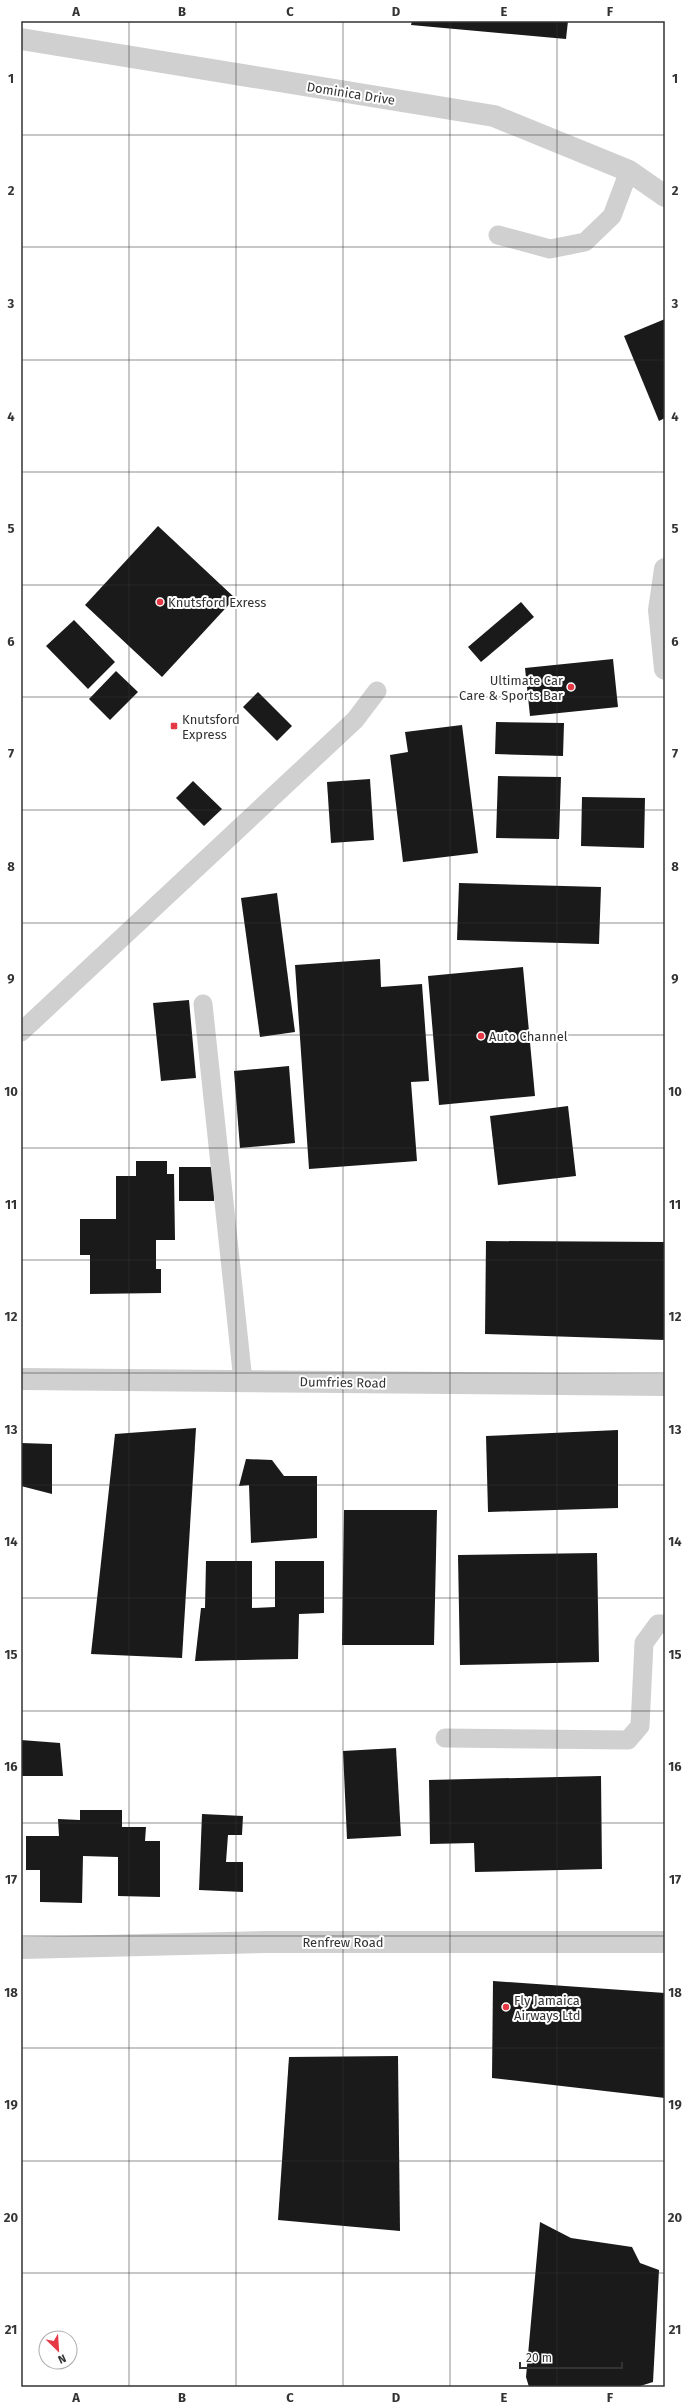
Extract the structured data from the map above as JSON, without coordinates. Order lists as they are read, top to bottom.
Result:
{
  "streets": {
    "street": ["Dominica Drive", "Dumfries Road", "Renfrew Road"]
  },
  "places": {
    "other": [
      "Knutsford Exress",
      "Ultimate Car Care & Sports Bar",
      "Auto Channel",
      "Fly Jamaica Airways Ltd"
    ],
    "transit": ["Knutsford Express"]
  },
  "scale_bar": "20 m",
  "north": "bottom right",
  "grid": {
    "columns": [
      "A",
      "B",
      "C",
      "D",
      "E",
      "F"
    ],
    "rows": [
      "1",
      "2",
      "3",
      "4",
      "5",
      "6",
      "7",
      "8",
      "9",
      "10",
      "11",
      "12",
      "13",
      "14",
      "15",
      "16",
      "17",
      "18",
      "19",
      "20",
      "21"
    ]
  }
}
